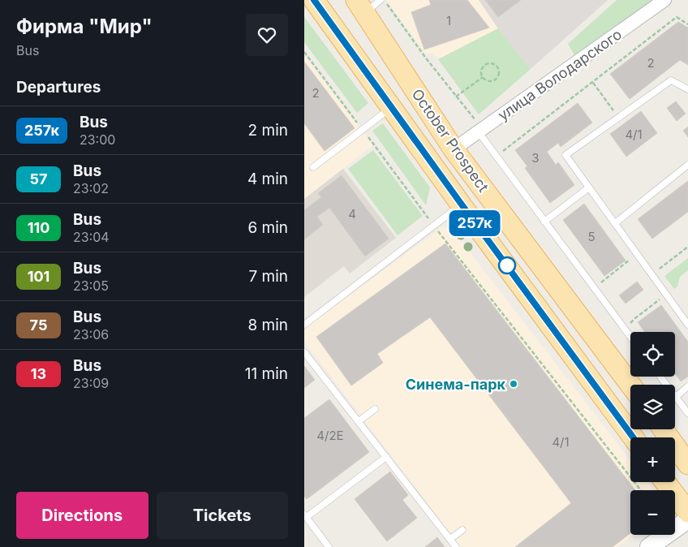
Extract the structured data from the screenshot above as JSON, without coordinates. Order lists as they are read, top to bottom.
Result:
{
  "streets": {
    "main road": ["October Prospect"],
    "street": ["улица Володарского"]
  },
  "crossings": [
    ["улица Володарского", "October Prospect"]
  ],
  "places": ["Синема-парк"],
  "lines": ["bus line 257к"],
  "house_numbers": [
    "1",
    "2",
    "2",
    "4/1",
    "3",
    "4",
    "5",
    "4/2Е",
    "4/1"
  ],
  "page": {
    "heading": [
      ["Фирма \"Мир\"", "Bus"],
      "Departures"
    ],
    "on_map": "257к",
    "list": [
      {
        "mark": "257к",
        "name": "Bus",
        "note": "23:00",
        "value": "2 min"
      },
      {
        "mark": "57",
        "name": "Bus",
        "note": "23:02",
        "value": "4 min"
      },
      {
        "mark": "110",
        "name": "Bus",
        "note": "23:04",
        "value": "6 min"
      },
      {
        "mark": "101",
        "name": "Bus",
        "note": "23:05",
        "value": "7 min"
      },
      {
        "mark": "75",
        "name": "Bus",
        "note": "23:06",
        "value": "8 min"
      },
      {
        "mark": "13",
        "name": "Bus",
        "note": "23:09",
        "value": "11 min"
      }
    ],
    "map_buttons": ["+", "−"],
    "buttons": ["Directions", "Tickets"]
  }
}
